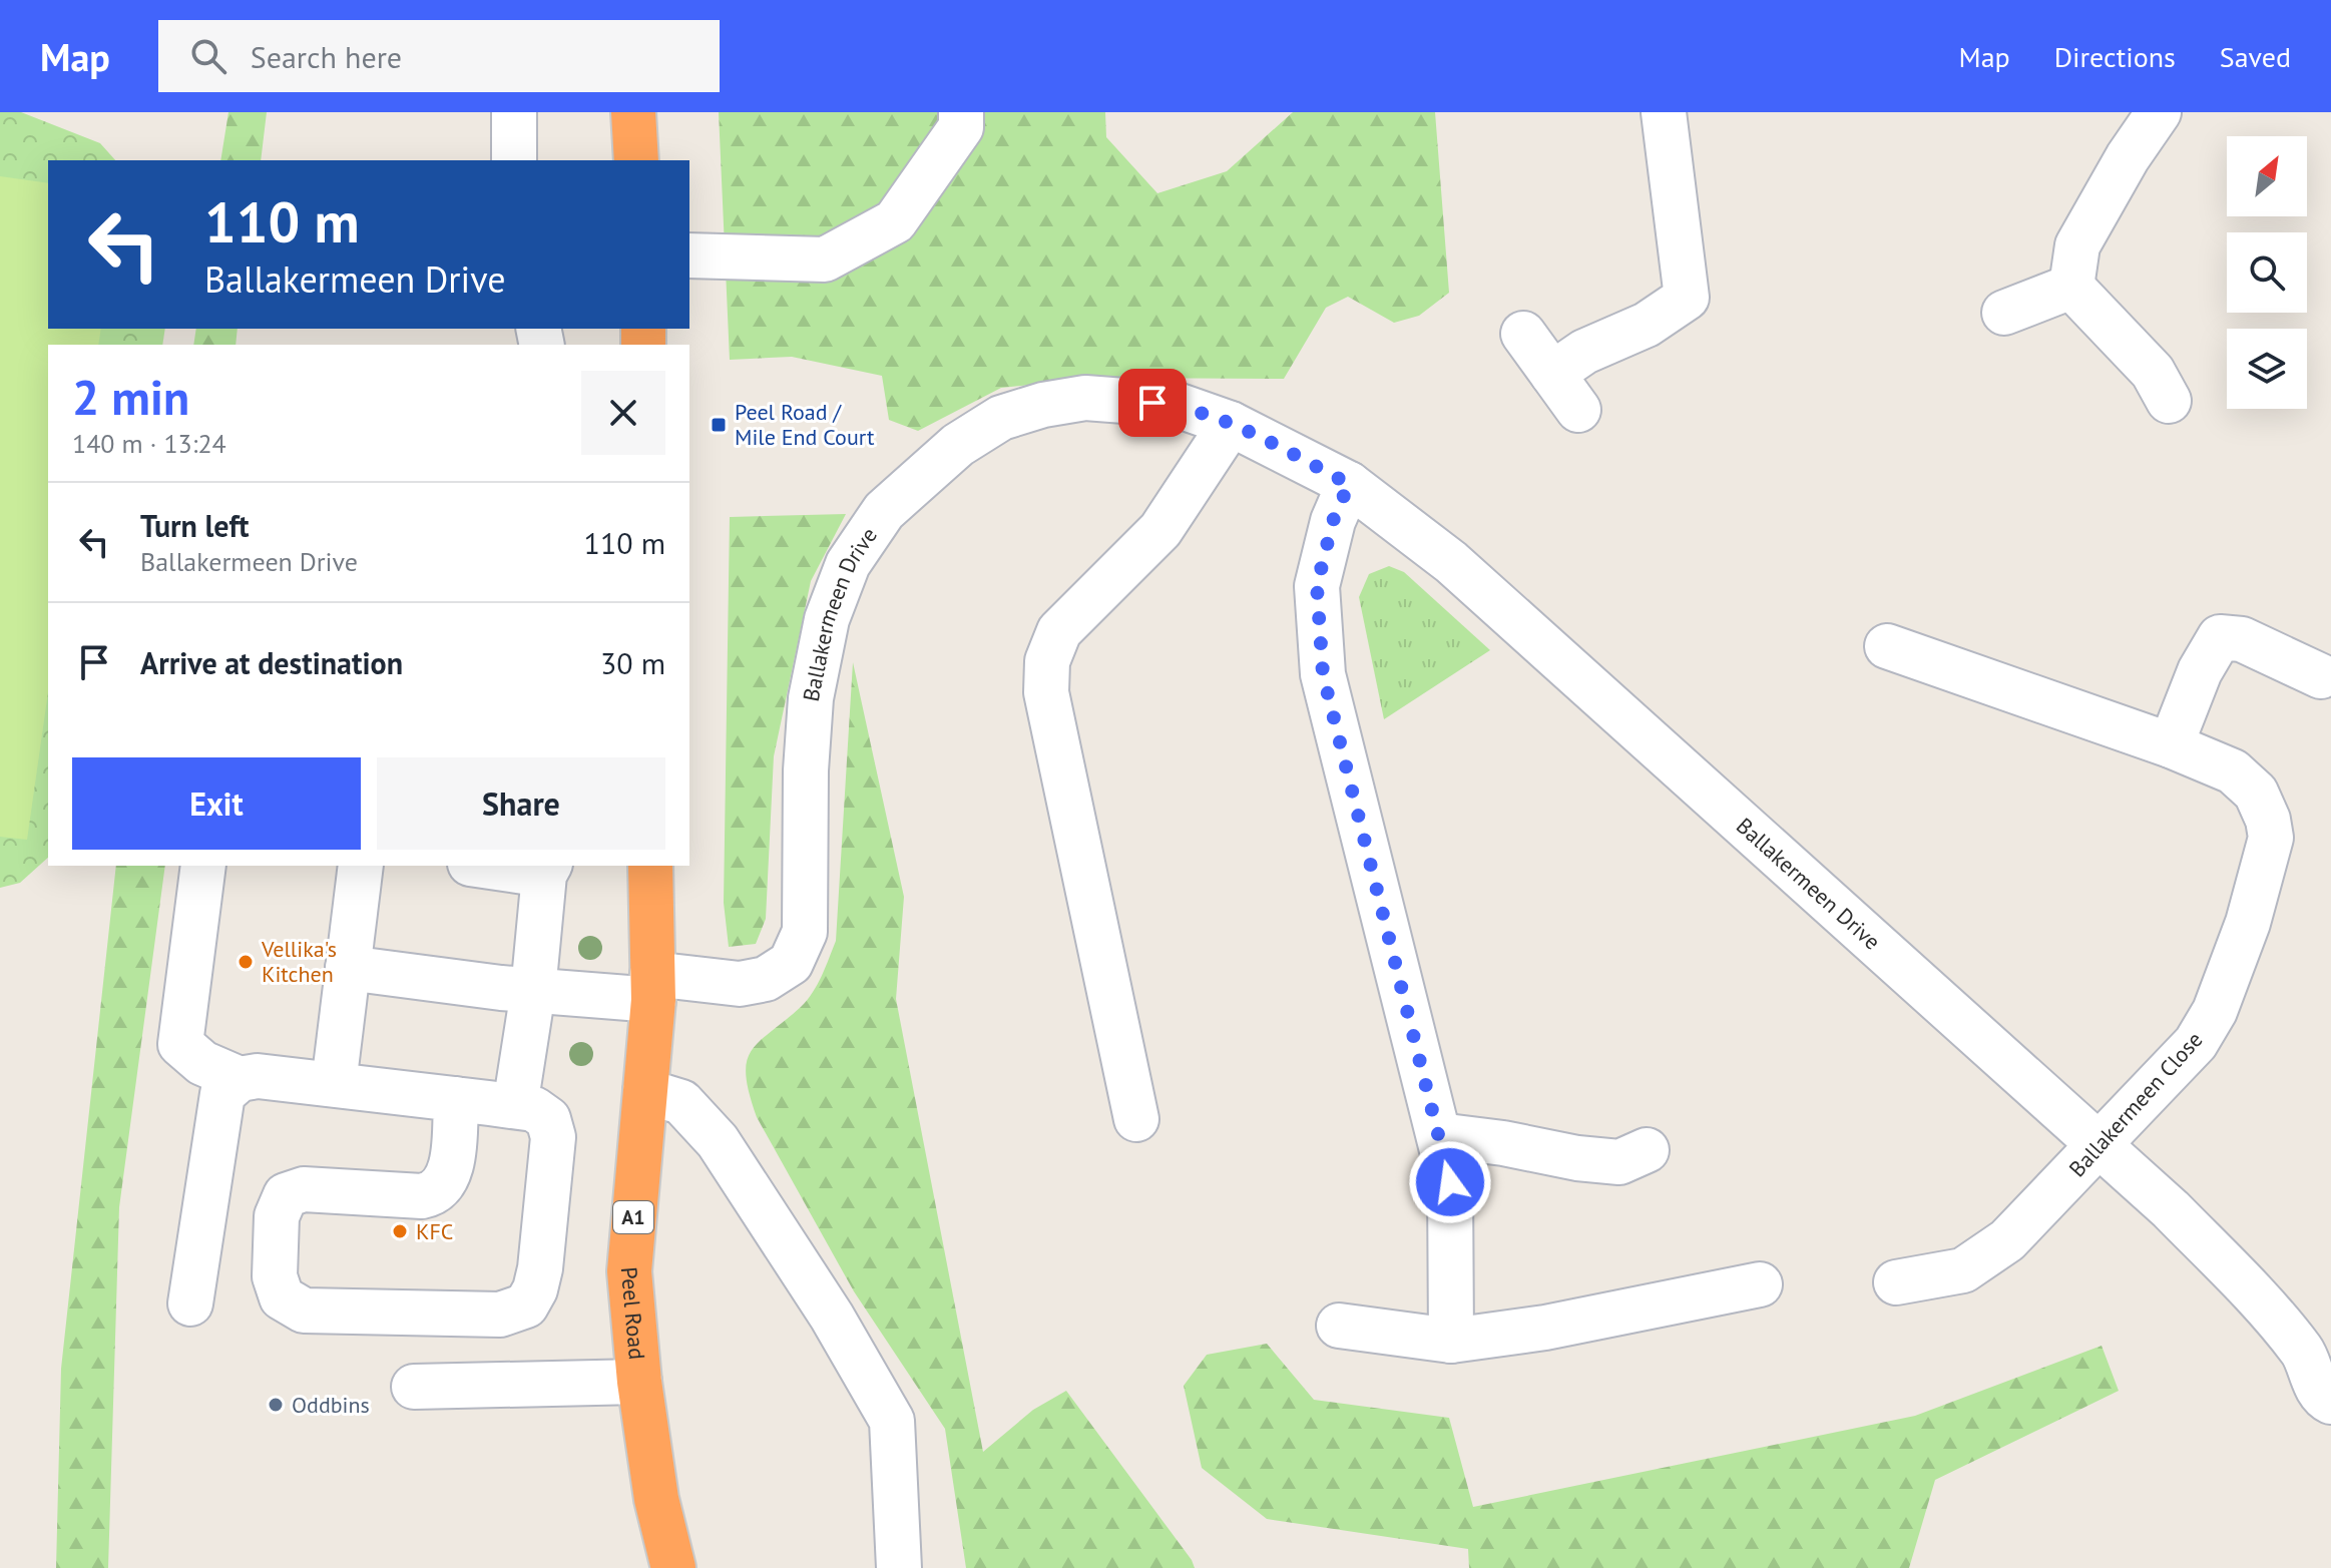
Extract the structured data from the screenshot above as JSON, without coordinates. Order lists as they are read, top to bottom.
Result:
{
  "streets": {
    "highway": ["A1", "Peel Road"],
    "street": ["Ballakermeen Drive", "Ballakermeen Close"]
  },
  "crossings": [
    ["Ballakermeen Drive", "Ballakermeen Close"],
    ["Ballakermeen Drive", "Peel Road"]
  ],
  "places": {
    "transit": ["Peel Road / Mile End Court"],
    "other": ["Vellika's Kitchen", "KFC", "Oddbins"]
  },
  "north": "top right",
  "page": {
    "header": "Map",
    "search": "Search here",
    "nav": ["Map", "Directions", "Saved"],
    "turn": ["110 m", "Ballakermeen Drive"],
    "heading": ["2 min", "140 m · 13:24"],
    "list": [
      {
        "name": "Turn left",
        "note": "Ballakermeen Drive",
        "value": "110 m"
      },
      {
        "name": "Arrive at destination",
        "value": "30 m"
      }
    ],
    "buttons": ["Exit", "Share"]
  }
}
